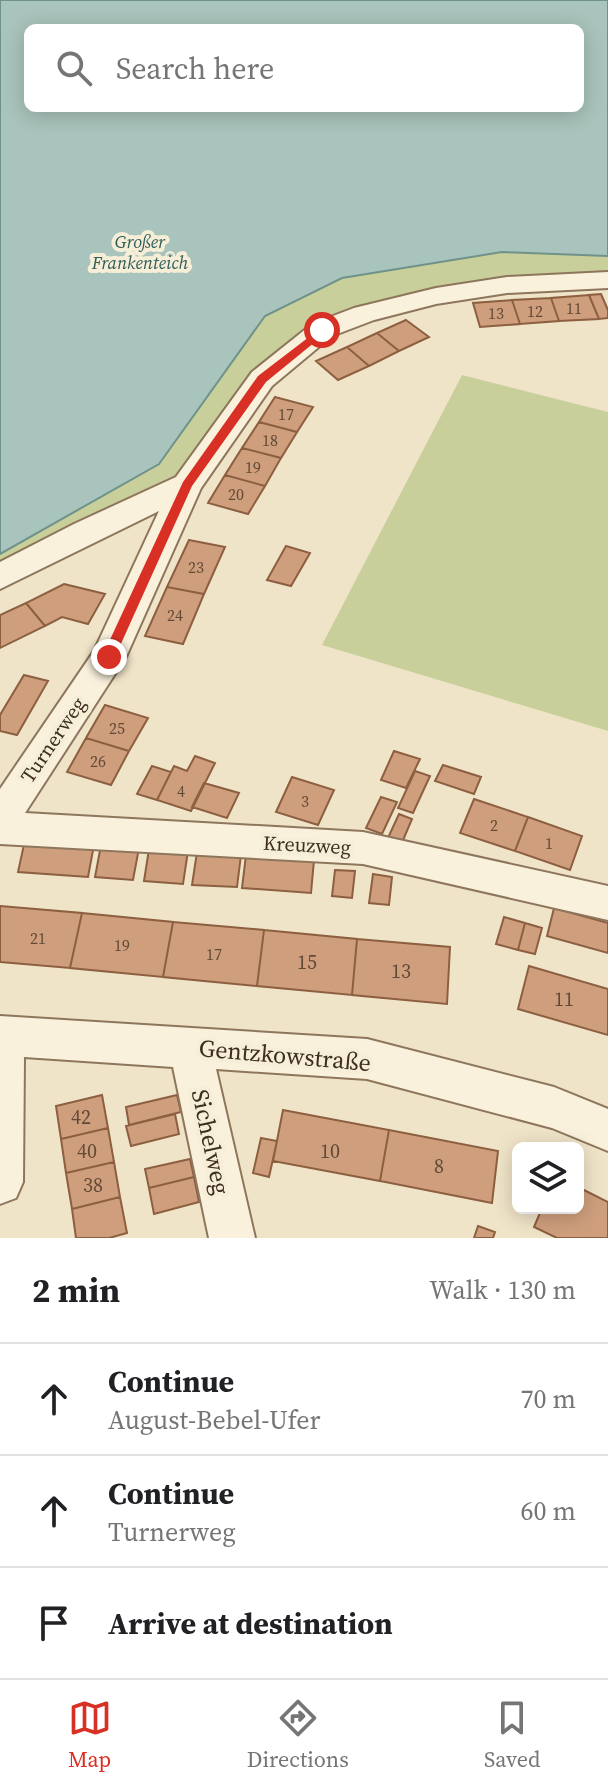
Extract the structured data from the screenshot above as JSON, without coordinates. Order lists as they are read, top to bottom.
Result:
{
  "streets": {
    "street": [
      "Turnerweg",
      "Kreuzweg",
      "Gentzkowstraße",
      "Sichelweg"
    ]
  },
  "crossings": [
    ["Gentzkowstraße", "Sichelweg"]
  ],
  "water": ["Großer Frankenteich"],
  "house_numbers": [
    "11",
    "12",
    "13",
    "17",
    "18",
    "19",
    "20",
    "23",
    "24",
    "25",
    "26",
    "4",
    "3",
    "2",
    "1",
    "21",
    "19",
    "17",
    "15",
    "13",
    "11",
    "42",
    "40",
    "10",
    "8",
    "38"
  ],
  "page": {
    "search": "Search here",
    "heading": ["2 min", "Walk · 130 m"],
    "list": [
      ["Continue", "August-Bebel-Ufer", "70 m"],
      ["Continue", "Turnerweg", "60 m"],
      "Arrive at destination"
    ],
    "nav": ["Map", "Directions", "Saved"]
  }
}
